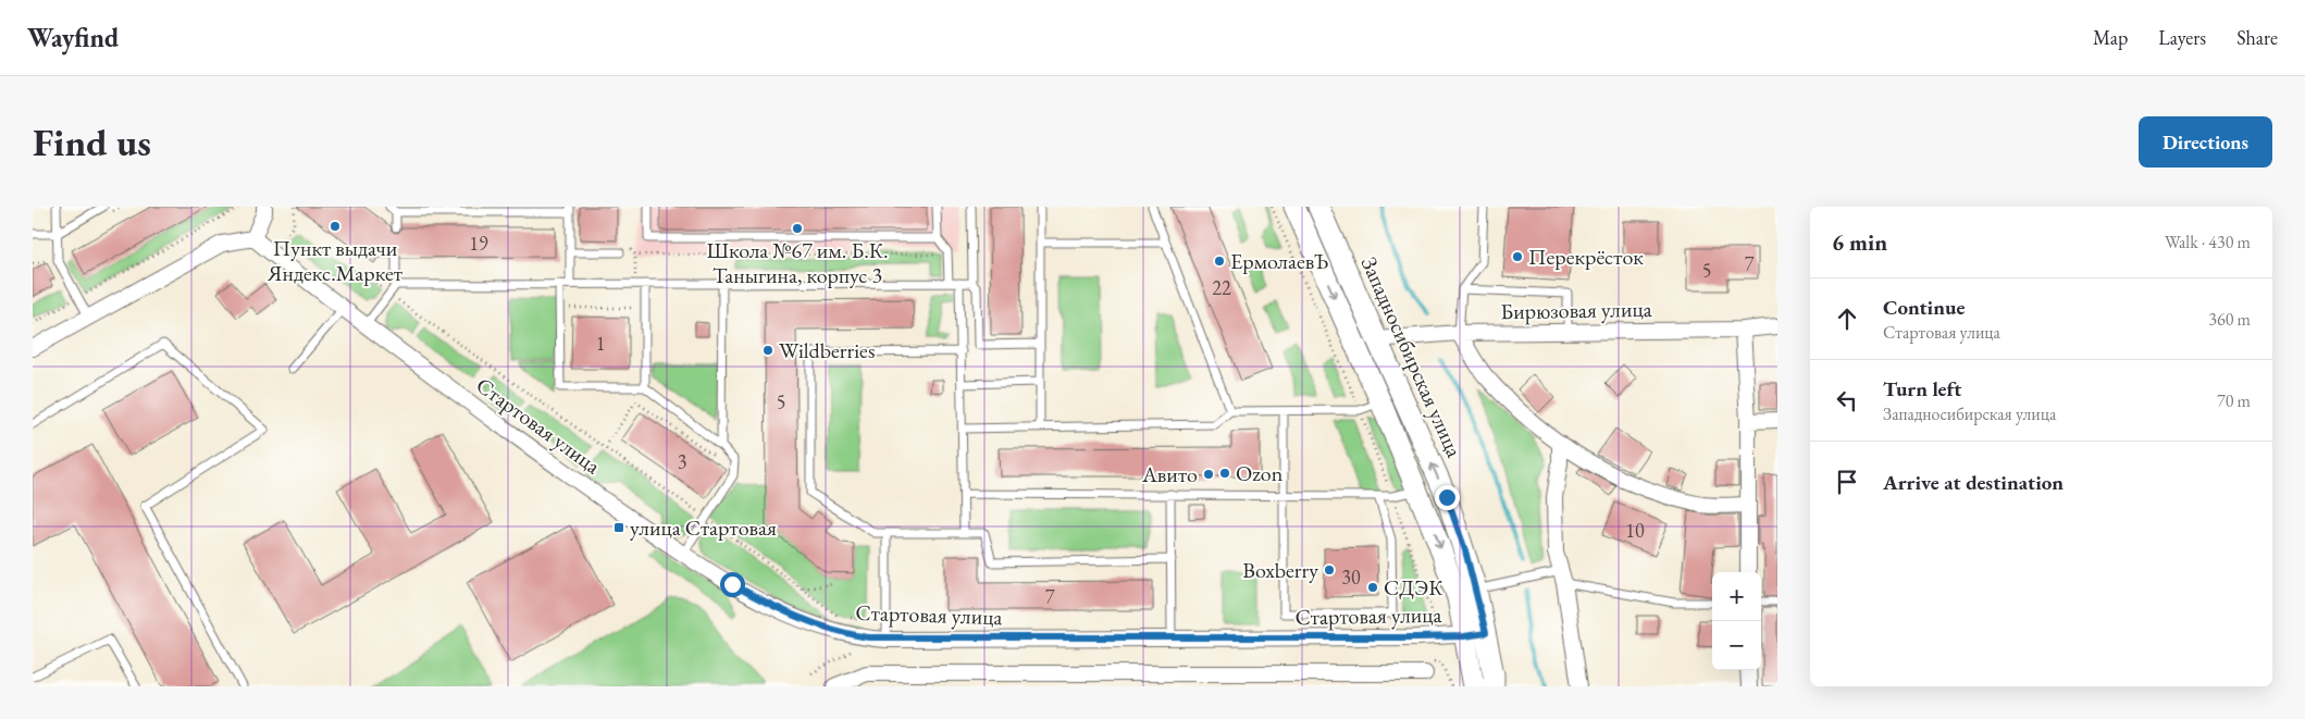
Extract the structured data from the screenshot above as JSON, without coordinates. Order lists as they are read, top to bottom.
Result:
{
  "streets": {
    "main road": ["Западносибирская улица"],
    "street": ["Бирюзовая улица", "Стартовая улица"]
  },
  "crossings": [
    ["Бирюзовая улица", "Западносибирская улица"],
    ["Западносибирская улица", "Стартовая улица"]
  ],
  "places": {
    "other": [
      "Пункт выдачи Яндекс.Маркет",
      "Школа №67 им. Б.К. Таныгина, корпус 3",
      "Перекрёсток",
      "ЕрмолаевЪ",
      "Wildberries",
      "Ozon",
      "Авито",
      "Boxberry",
      "СДЭК"
    ],
    "transit": ["улица Стартовая"]
  },
  "house_numbers": [
    "19",
    "7",
    "5",
    "22",
    "1",
    "5",
    "3",
    "10",
    "30",
    "7"
  ],
  "page": {
    "header": "Wayfind",
    "nav": ["Map", "Layers", "Share"],
    "buttons": "Directions",
    "title": "Find us",
    "heading": ["6 min", "Walk · 430 m"],
    "list": [
      ["Continue", "Стартовая улица", "360 m"],
      ["Turn left", "Западносибирская улица", "70 m"],
      "Arrive at destination"
    ],
    "map_buttons": ["+", "−"]
  }
}
